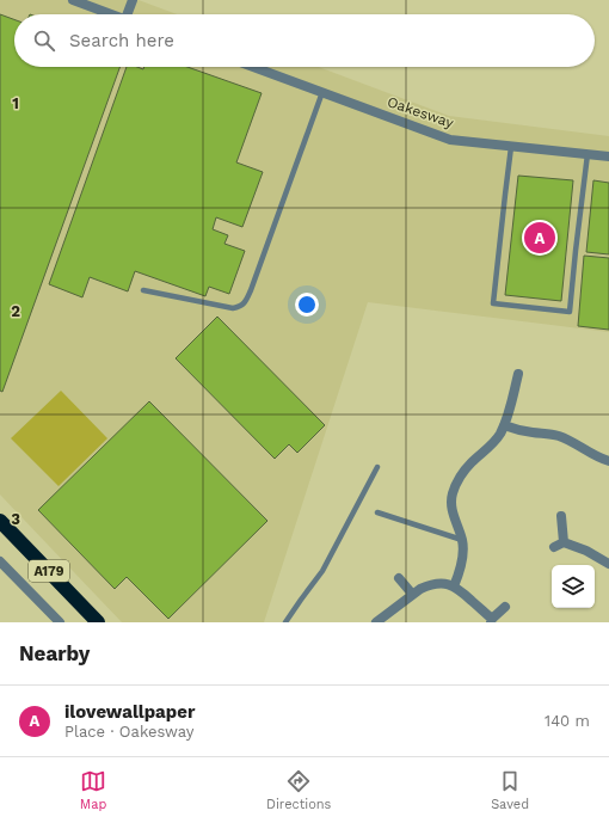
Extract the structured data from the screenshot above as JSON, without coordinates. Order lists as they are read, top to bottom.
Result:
{
  "streets": {
    "highway": ["A179"],
    "street": ["Oakesway"]
  },
  "page": {
    "search": "Search here",
    "pins": "A",
    "heading": "Nearby",
    "list": [
      {
        "mark": "A",
        "name": "ilovewallpaper",
        "note": "Place · Oakesway",
        "value": "140 m"
      }
    ],
    "nav": ["Map", "Directions", "Saved"]
  },
  "grid": {
    "rows": ["1", "2", "3"]
  }
}
